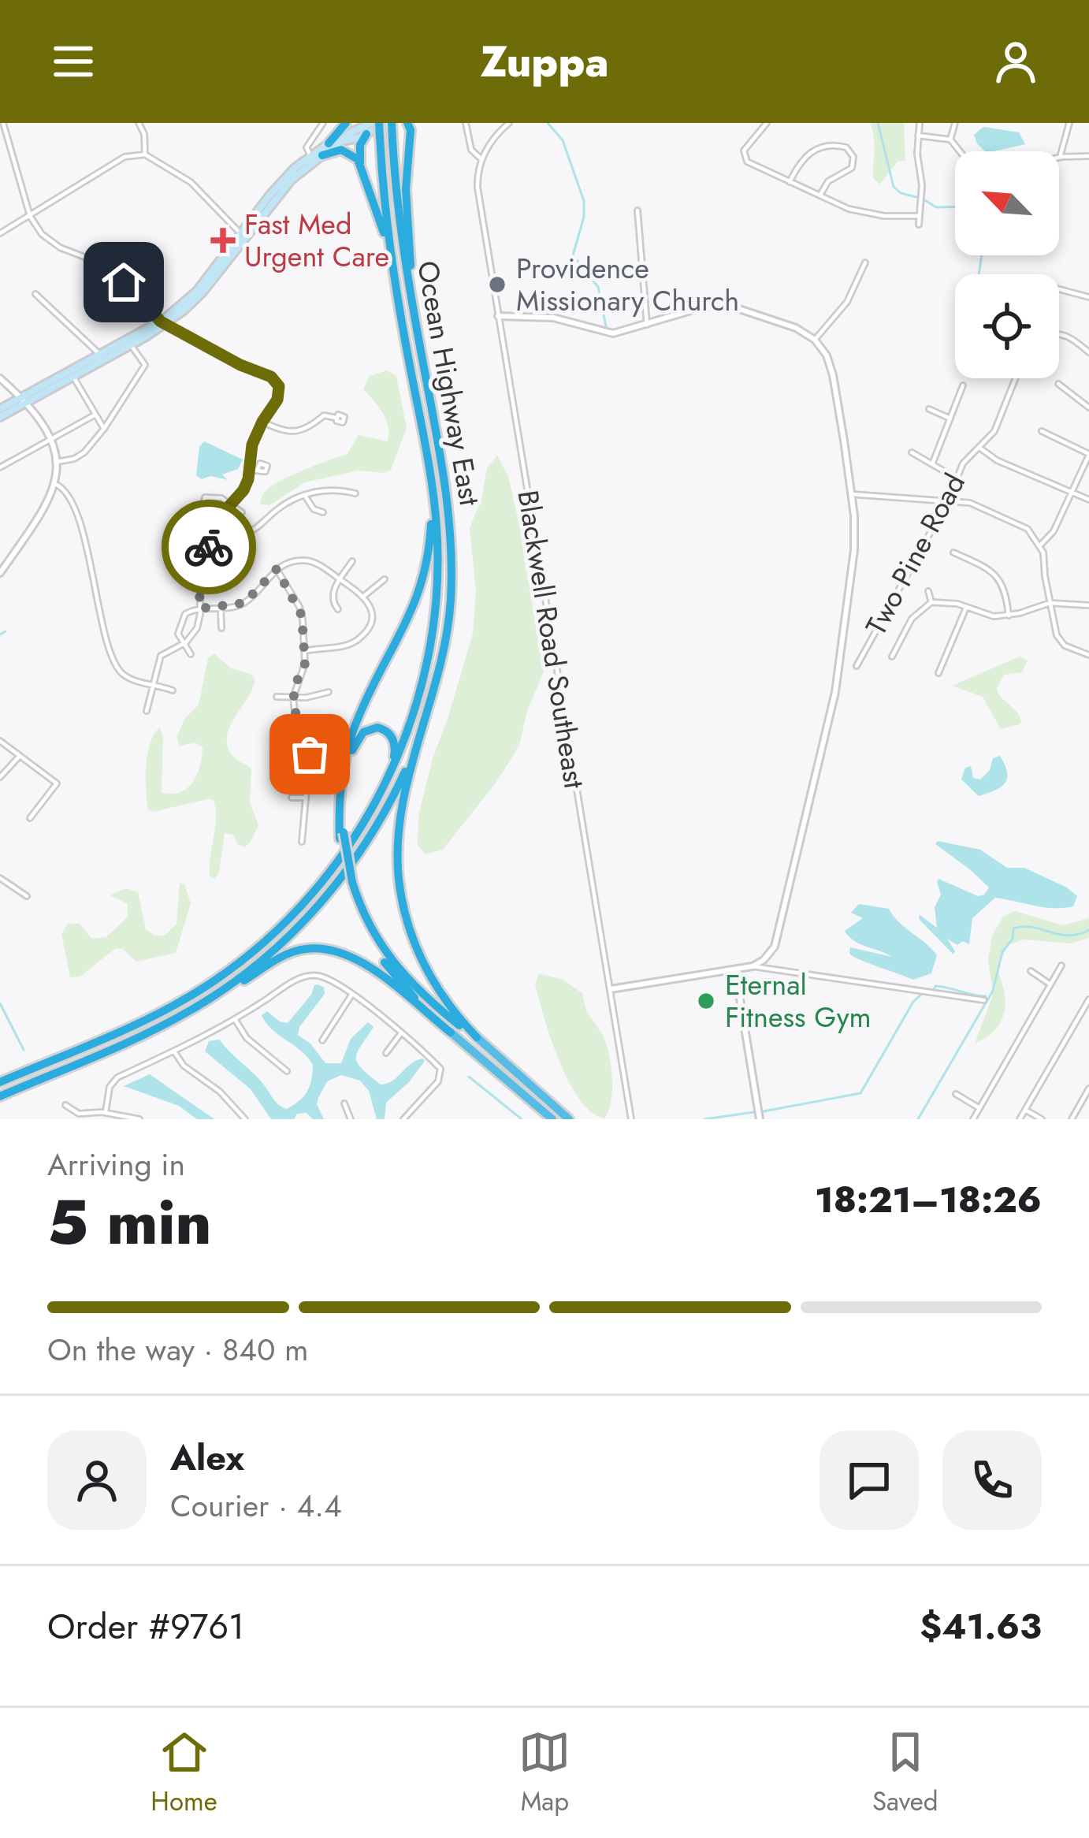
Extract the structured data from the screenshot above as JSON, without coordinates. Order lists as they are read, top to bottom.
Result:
{
  "streets": {
    "highway": ["Ocean Highway East"],
    "street": ["Two Pine Road", "Blackwell Road Southeast"]
  },
  "places": {
    "health": ["Fast Med Urgent Care"],
    "other": ["Providence Missionary Church", "Eternal Fitness Gym"]
  },
  "north": "top left",
  "page": {
    "header": "Zuppa",
    "heading": ["5 min", "Arriving in", "18:21–18:26"],
    "panel": [
      "Alex",
      "Courier · 4.4",
      "Order #9761",
      "$41.63"
    ],
    "bar": "On the way · 840 m",
    "tabs": ["Home", "Map", "Saved"]
  }
}
